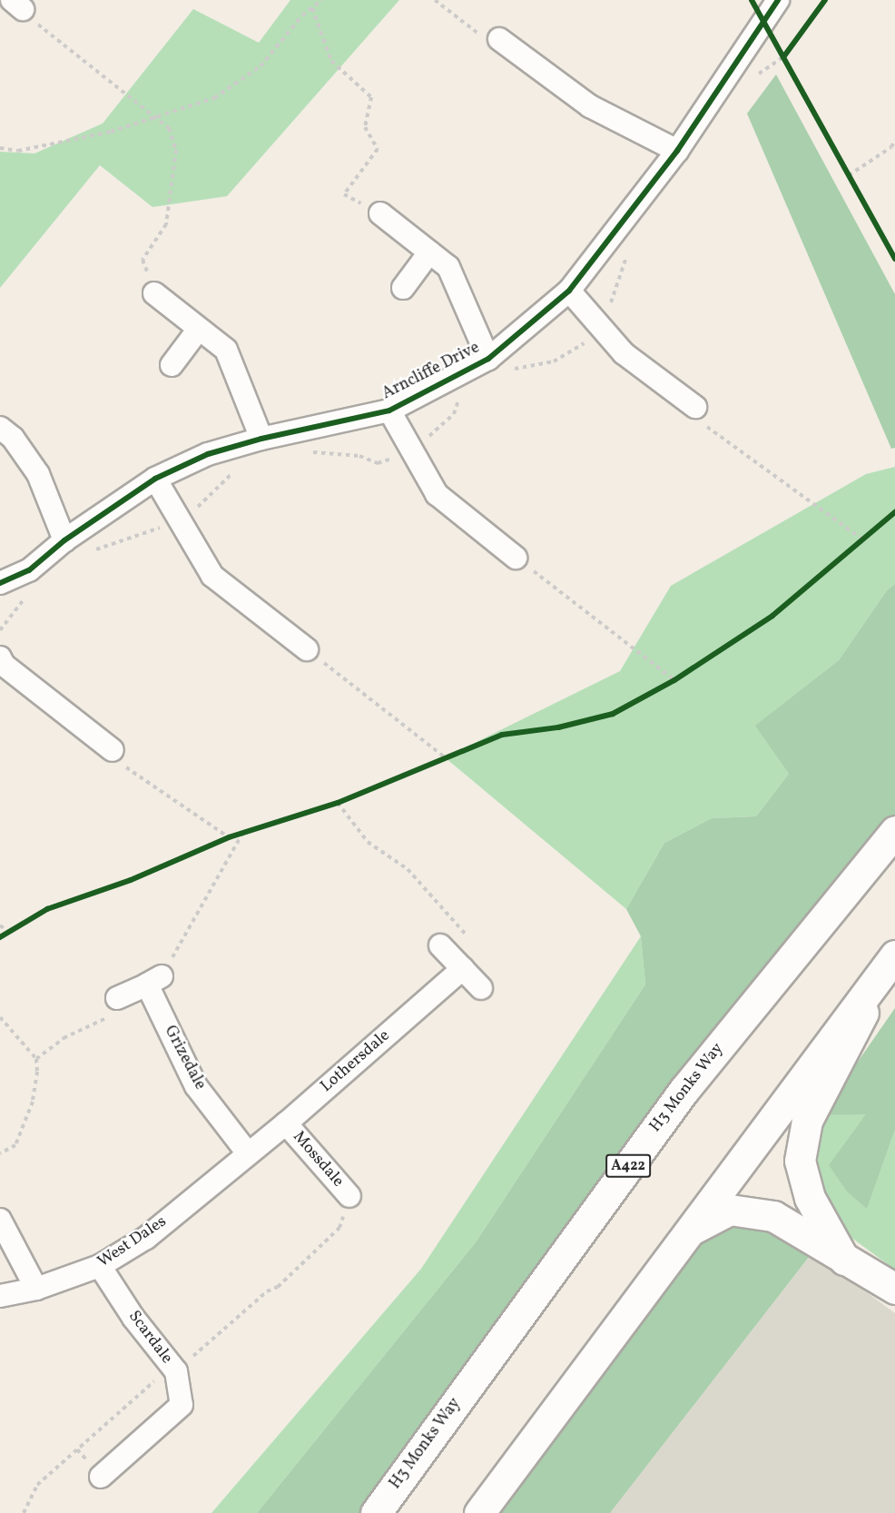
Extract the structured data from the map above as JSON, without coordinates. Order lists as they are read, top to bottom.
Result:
{
  "streets": {
    "main road": ["H3 Monks Way", "A422"],
    "street": [
      "Arncliffe Drive",
      "Grizedale",
      "Lothersdale",
      "Mossdale",
      "West Dales",
      "Scardale"
    ]
  },
  "crossings": [
    ["Grizedale", "Lothersdale"],
    ["Grizedale", "West Dales"],
    ["Lothersdale", "Mossdale"],
    ["Lothersdale", "West Dales"],
    ["West Dales", "Scardale"]
  ]
}
